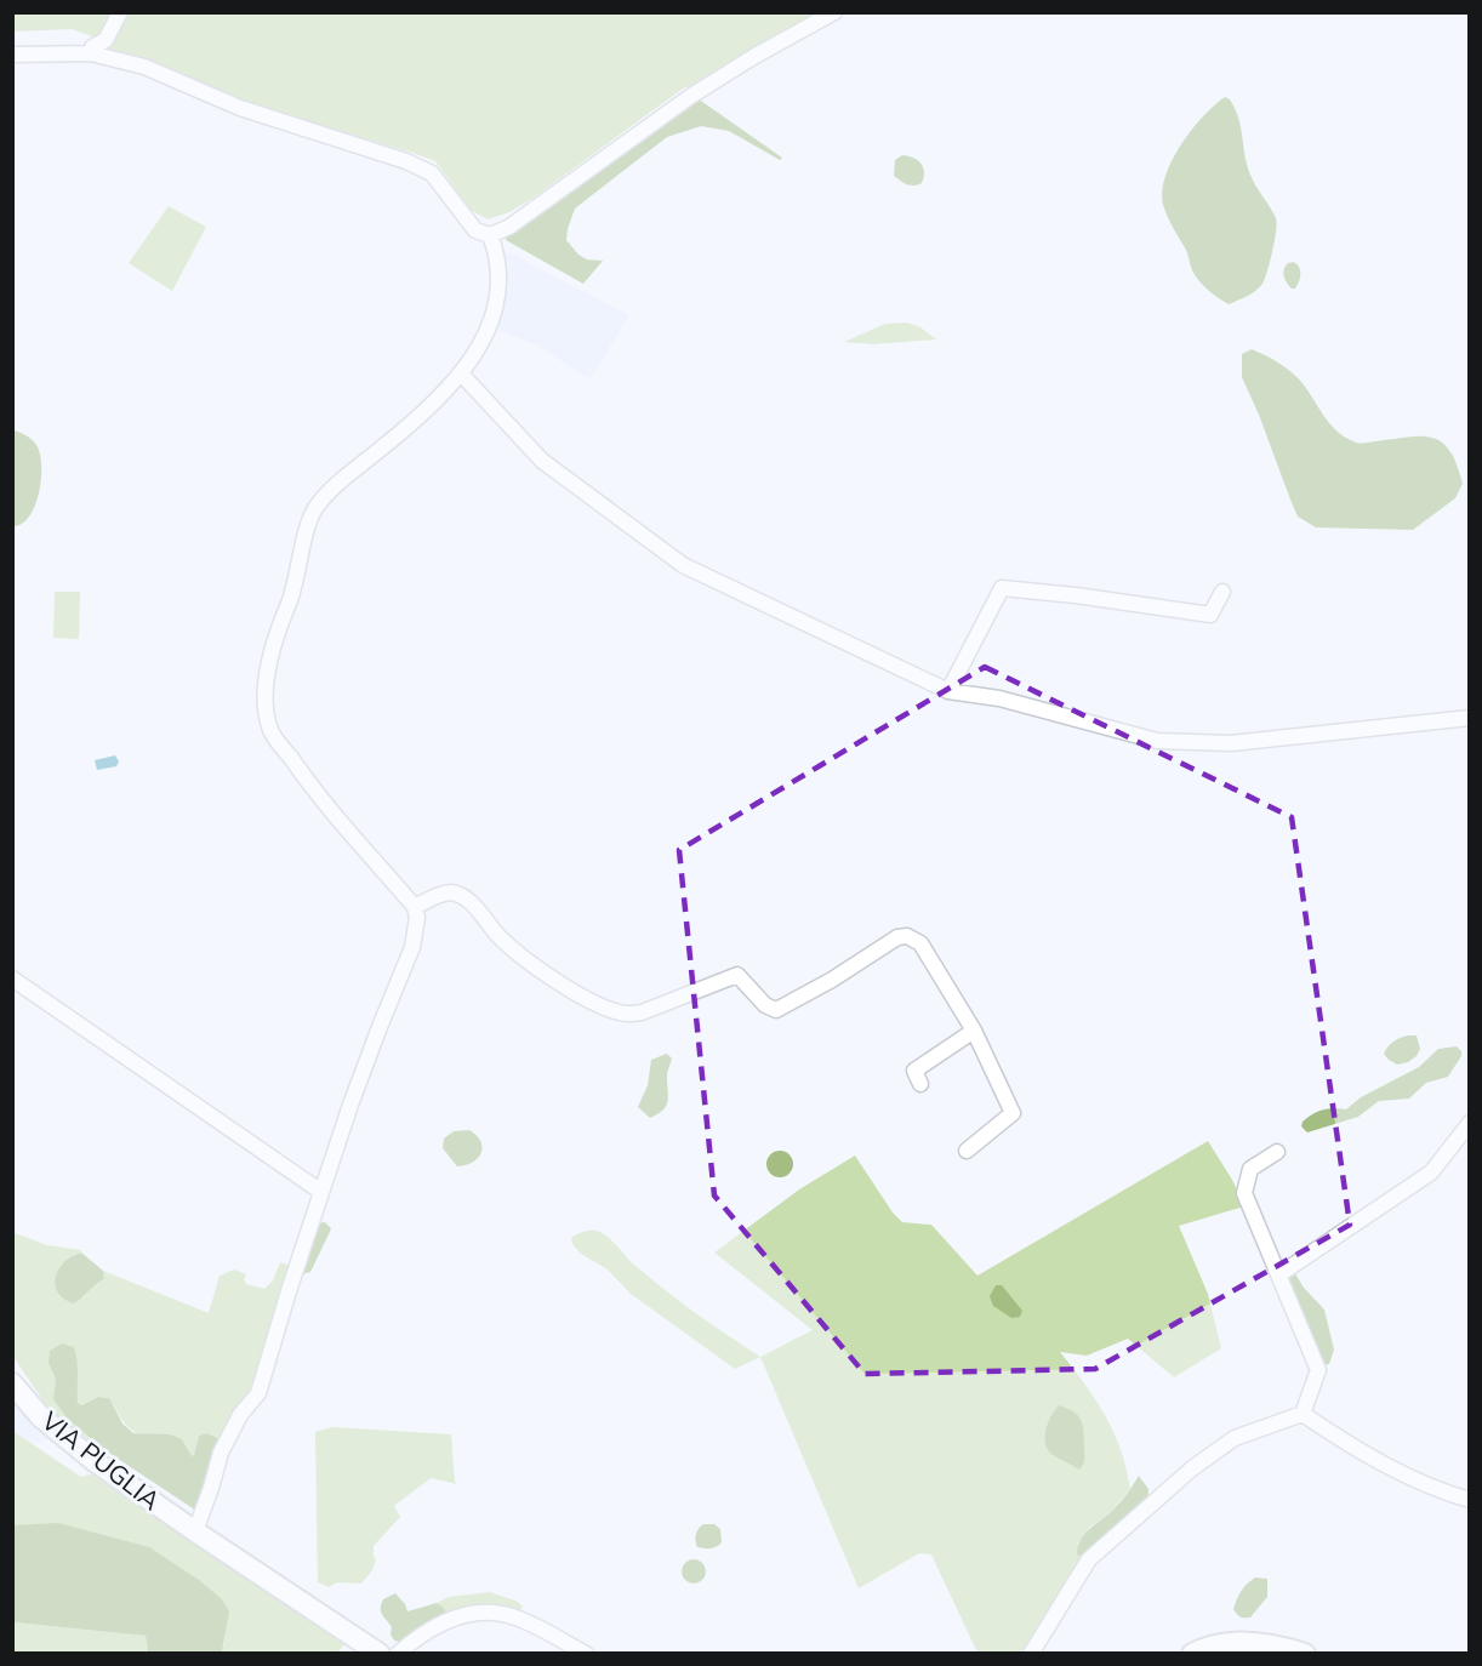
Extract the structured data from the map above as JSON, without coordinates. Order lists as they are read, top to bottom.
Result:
{
  "streets": {
    "main road": ["VIA PUGLIA"]
  }
}
